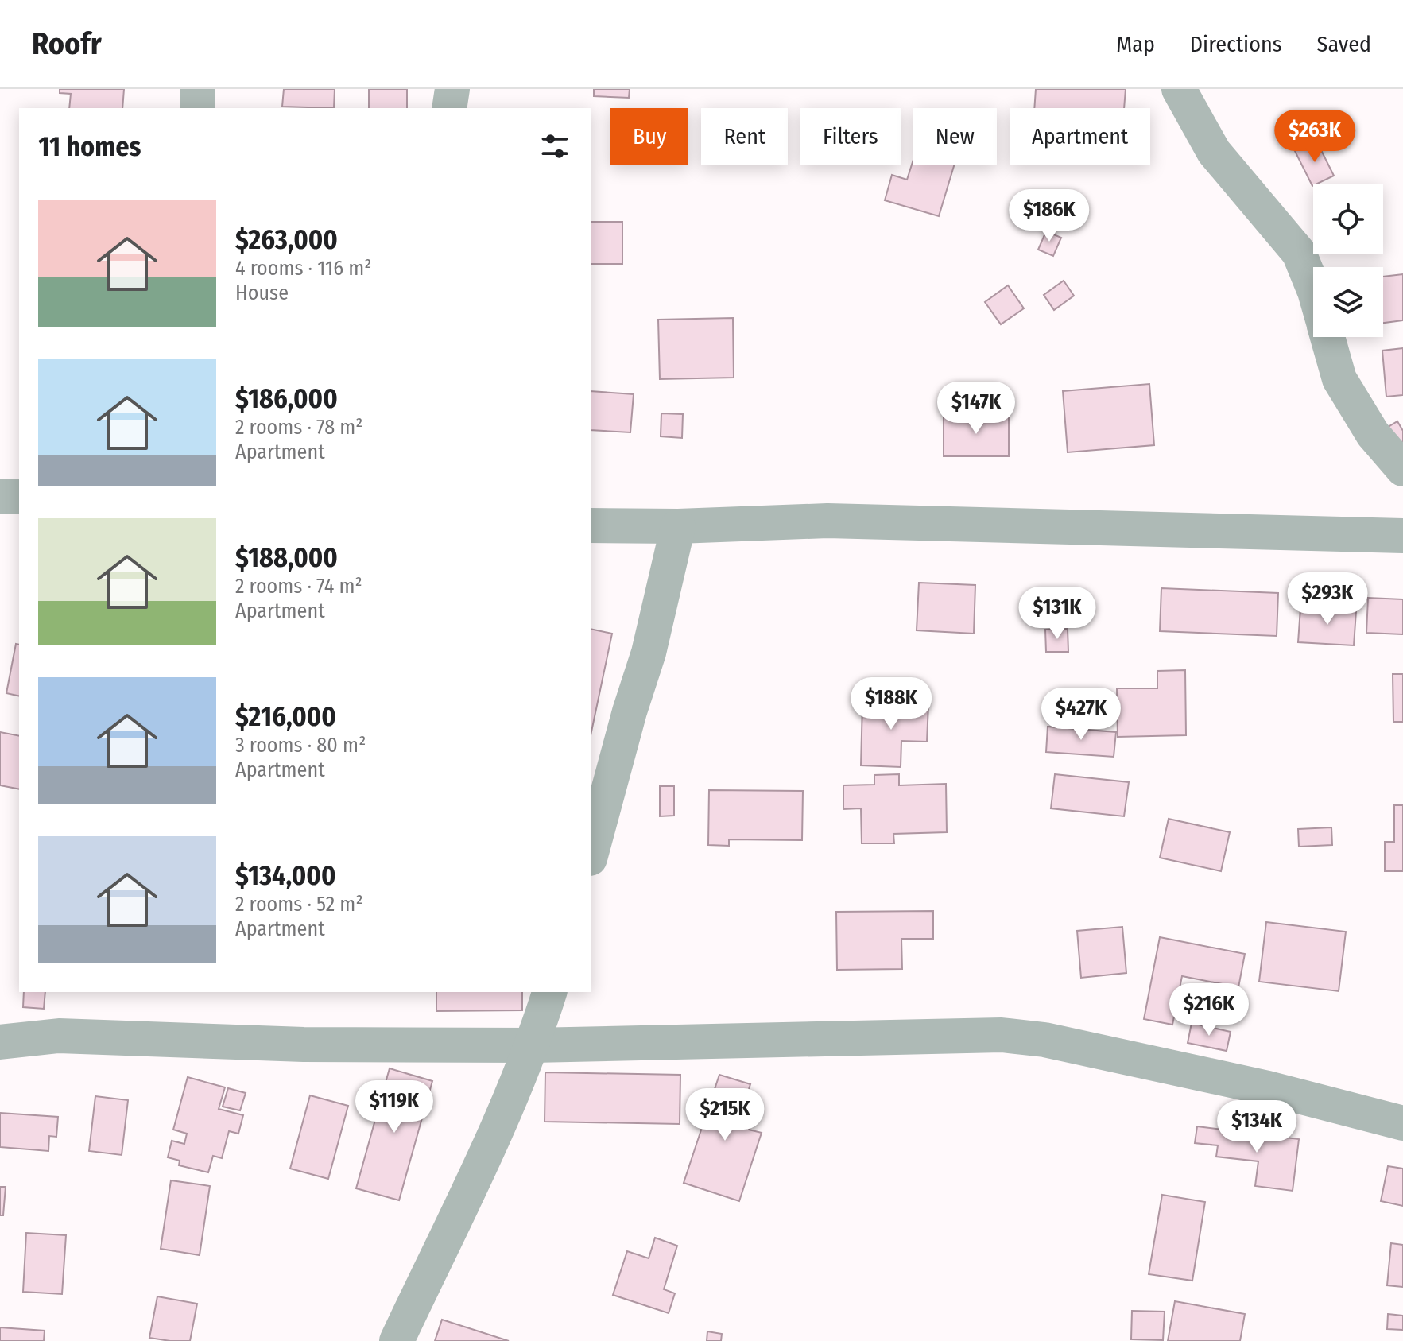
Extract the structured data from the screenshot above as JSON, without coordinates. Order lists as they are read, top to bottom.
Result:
{
  "page": {
    "header": "Roofr",
    "nav": ["Map", "Directions", "Saved"],
    "chip": [
      "Buy",
      "Rent",
      "Filters",
      "New",
      "Apartment"
    ],
    "heading": "11 homes",
    "price": [
      "$263K",
      "$186K",
      "$147K",
      "$293K",
      "$131K",
      "$188K",
      "$427K",
      "$216K",
      "$119K",
      "$215K",
      "$134K"
    ],
    "list": [
      {
        "name": "$263,000",
        "note": "4 rooms · 116 m² · House"
      },
      {
        "name": "$186,000",
        "note": "2 rooms · 78 m² · Apartment"
      },
      {
        "name": "$188,000",
        "note": "2 rooms · 74 m² · Apartment"
      },
      {
        "name": "$216,000",
        "note": "3 rooms · 80 m² · Apartment"
      },
      {
        "name": "$134,000",
        "note": "2 rooms · 52 m² · Apartment"
      }
    ]
  }
}
